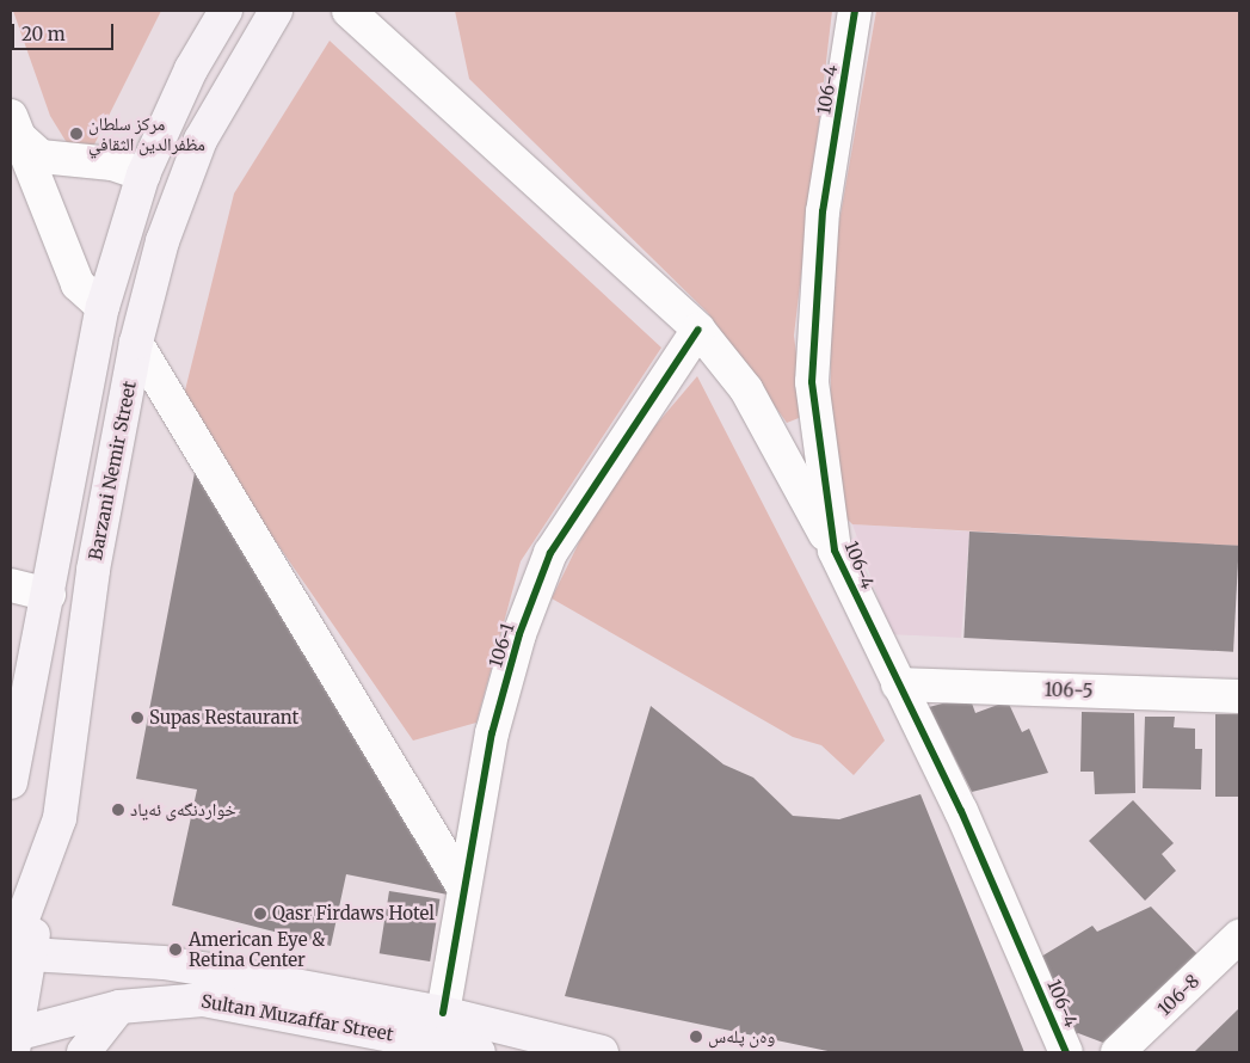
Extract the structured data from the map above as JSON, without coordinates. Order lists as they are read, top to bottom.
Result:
{
  "streets": {
    "main road": ["Barzani Nemir Street", "Sultan Muzaffar Street"],
    "street": [
      "106-4",
      "106-1",
      "106-5",
      "106-8"
    ]
  },
  "crossings": [
    ["106-4", "106-5"],
    ["Barzani Nemir Street", "Sultan Muzaffar Street"],
    ["106-1", "Sultan Muzaffar Street"]
  ],
  "places": [
    "مركز سلطان مظفرالدين الثقافي",
    "Supas Restaurant",
    "خواردنگەی ئەیاد",
    "Qasr Firdaws Hotel",
    "American Eye & Retina Center",
    "وەن پلەس"
  ],
  "scale_bar": "20 m"
}
